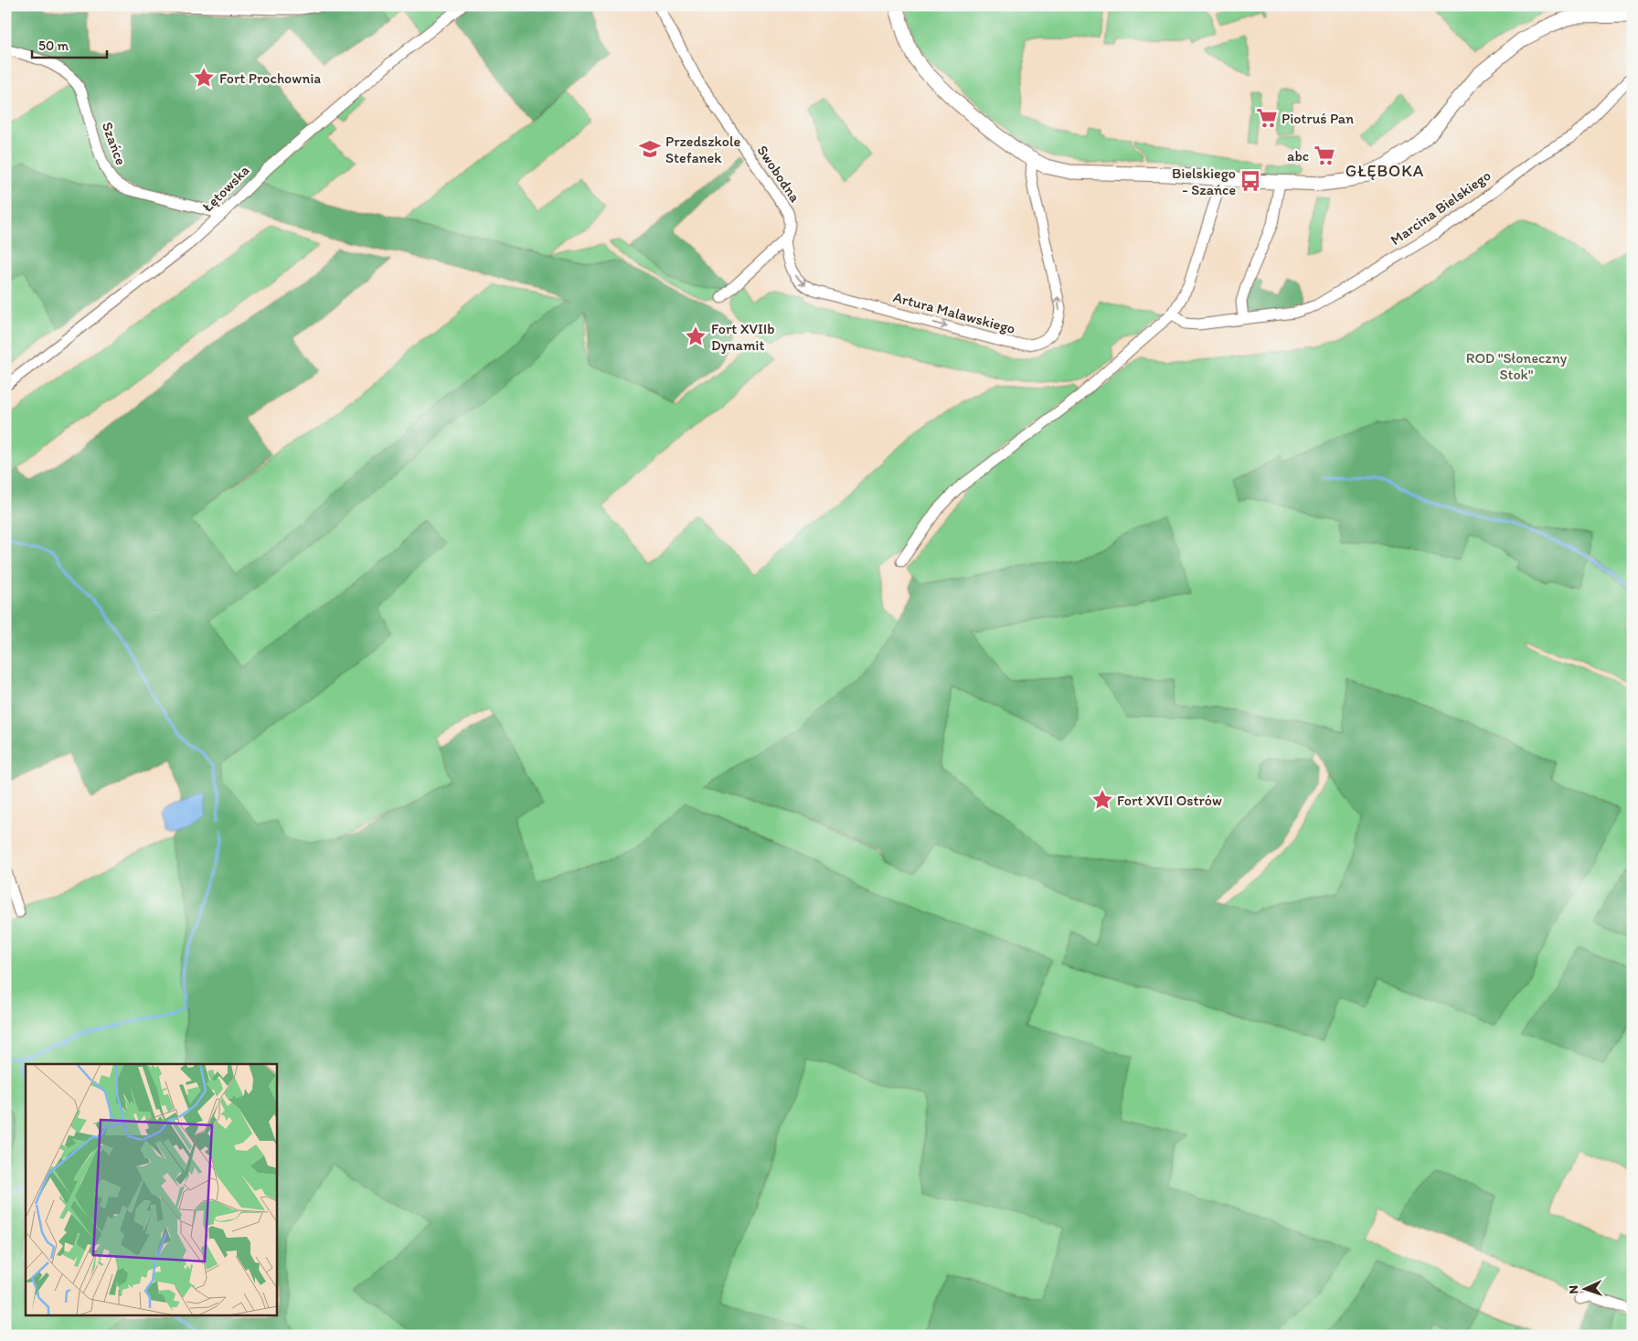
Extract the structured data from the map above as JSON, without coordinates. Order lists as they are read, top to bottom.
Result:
{
  "streets": {
    "street": [
      "Szańce",
      "Swobodna",
      "Łętowska",
      "Marcina Bielskiego",
      "Artura Malawskiego"
    ]
  },
  "crossings": [
    ["Szańce", "Łętowska"],
    ["Swobodna", "Artura Malawskiego"]
  ],
  "districts": ["GŁĘBOKA"],
  "parks": ["ROD \"Słoneczny Stok\""],
  "places": {
    "place": ["Fort Prochownia", "Fort XVIIb Dynamit", "Fort XVII Ostrów"],
    "supermarket": ["Piotruś Pan", "abc"],
    "school or university": ["Przedszkole Stefanek"],
    "bus stop": ["Bielskiego - Szańce"]
  },
  "scale_bar": "50 m",
  "north": "left"
}
